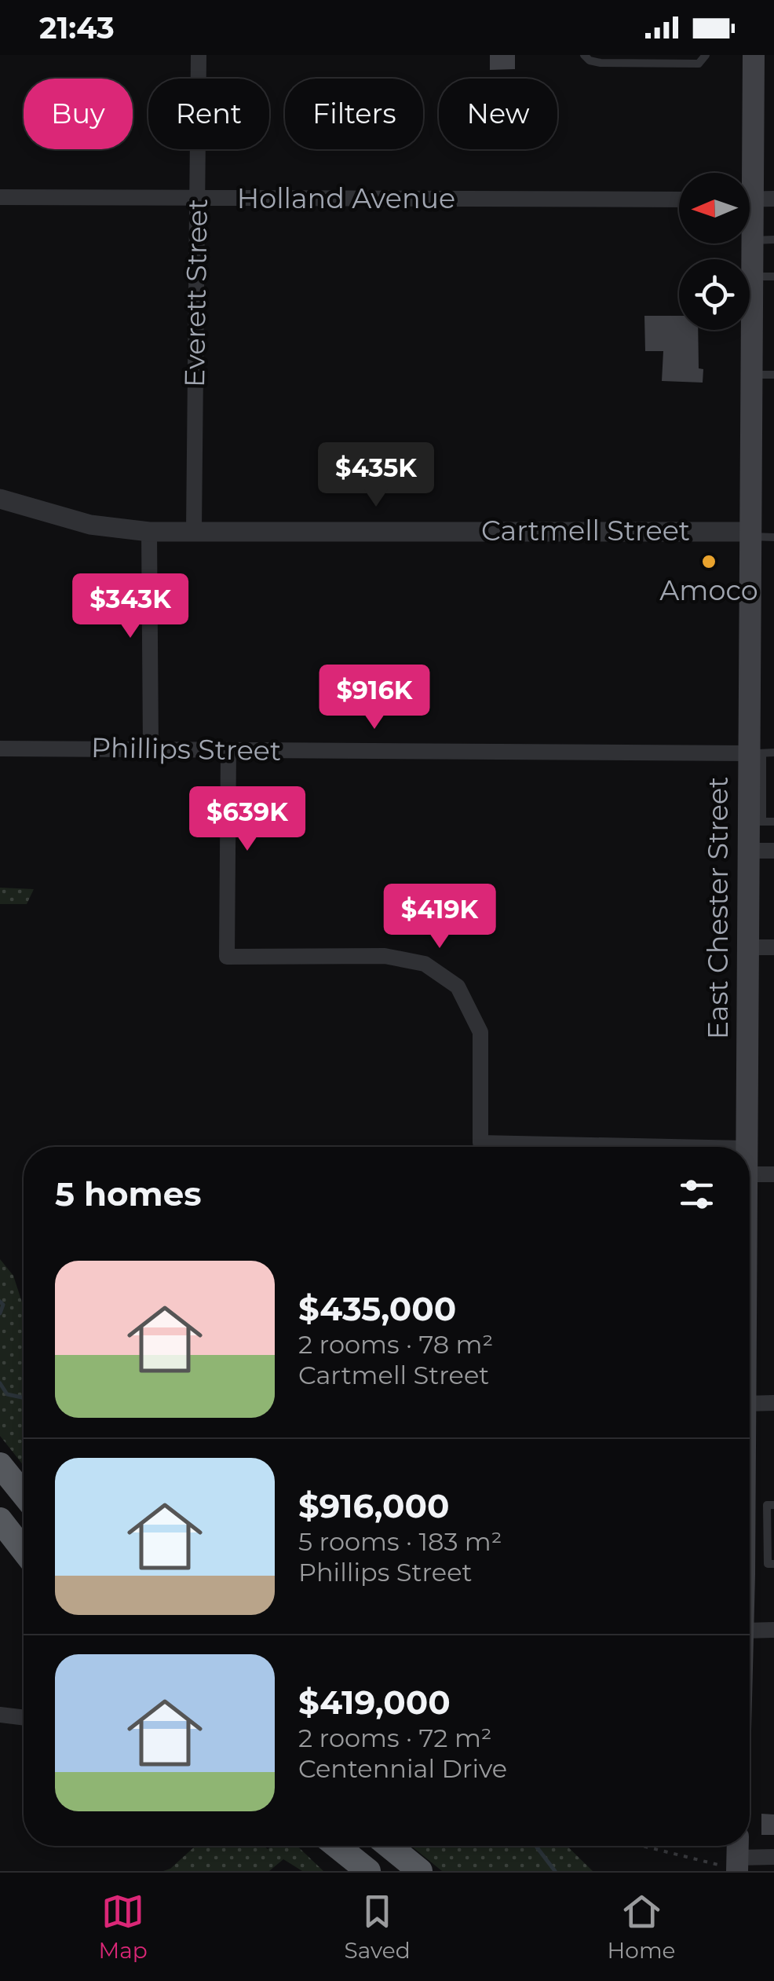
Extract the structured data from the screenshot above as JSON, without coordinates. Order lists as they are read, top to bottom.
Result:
{
  "streets": {
    "main road": ["East Chester Street"],
    "street": [
      "Holland Avenue",
      "Everett Street",
      "Cartmell Street",
      "Phillips Street"
    ]
  },
  "crossings": [
    ["Holland Avenue", "Everett Street"],
    ["Everett Street", "Cartmell Street"],
    ["Cartmell Street", "East Chester Street"],
    ["Phillips Street", "East Chester Street"]
  ],
  "places": ["Amoco"],
  "north": "left",
  "page": {
    "status": "21:43",
    "chip": [
      "Buy",
      "Rent",
      "Filters",
      "New"
    ],
    "price": [
      "$435K",
      "$343K",
      "$916K",
      "$639K",
      "$419K"
    ],
    "heading": "5 homes",
    "list": [
      {
        "name": "$435,000",
        "note": "2 rooms · 78 m² · Cartmell Street"
      },
      {
        "name": "$916,000",
        "note": "5 rooms · 183 m² · Phillips Street"
      },
      {
        "name": "$419,000",
        "note": "2 rooms · 72 m² · Centennial Drive"
      }
    ],
    "tabs": ["Map", "Saved", "Home"]
  }
}
